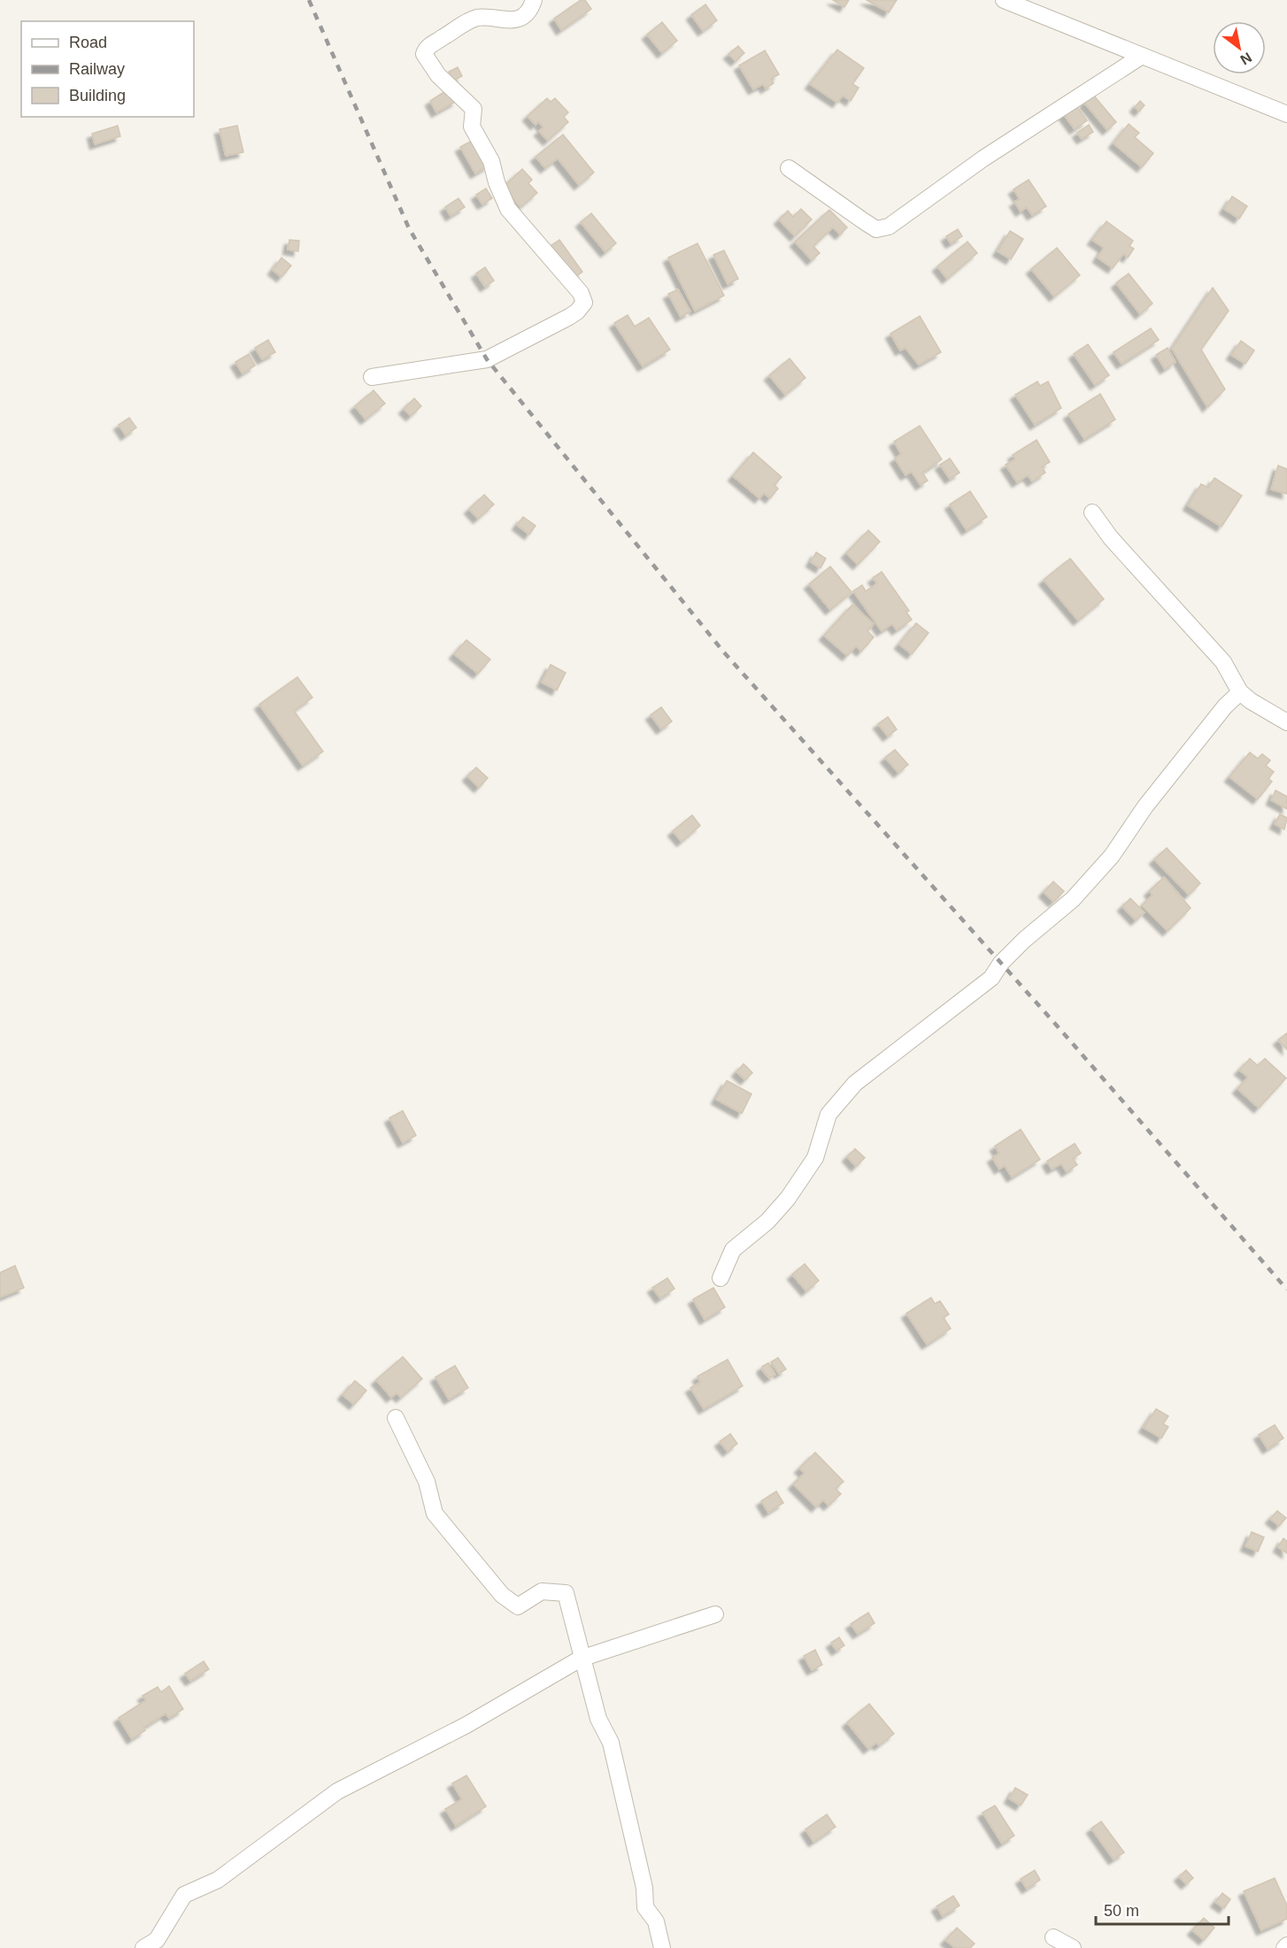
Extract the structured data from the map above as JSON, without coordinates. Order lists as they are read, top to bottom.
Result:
{
  "legend": ["Road", "Railway", "Building"],
  "scale_bar": "50 m",
  "north": "bottom right"
}
